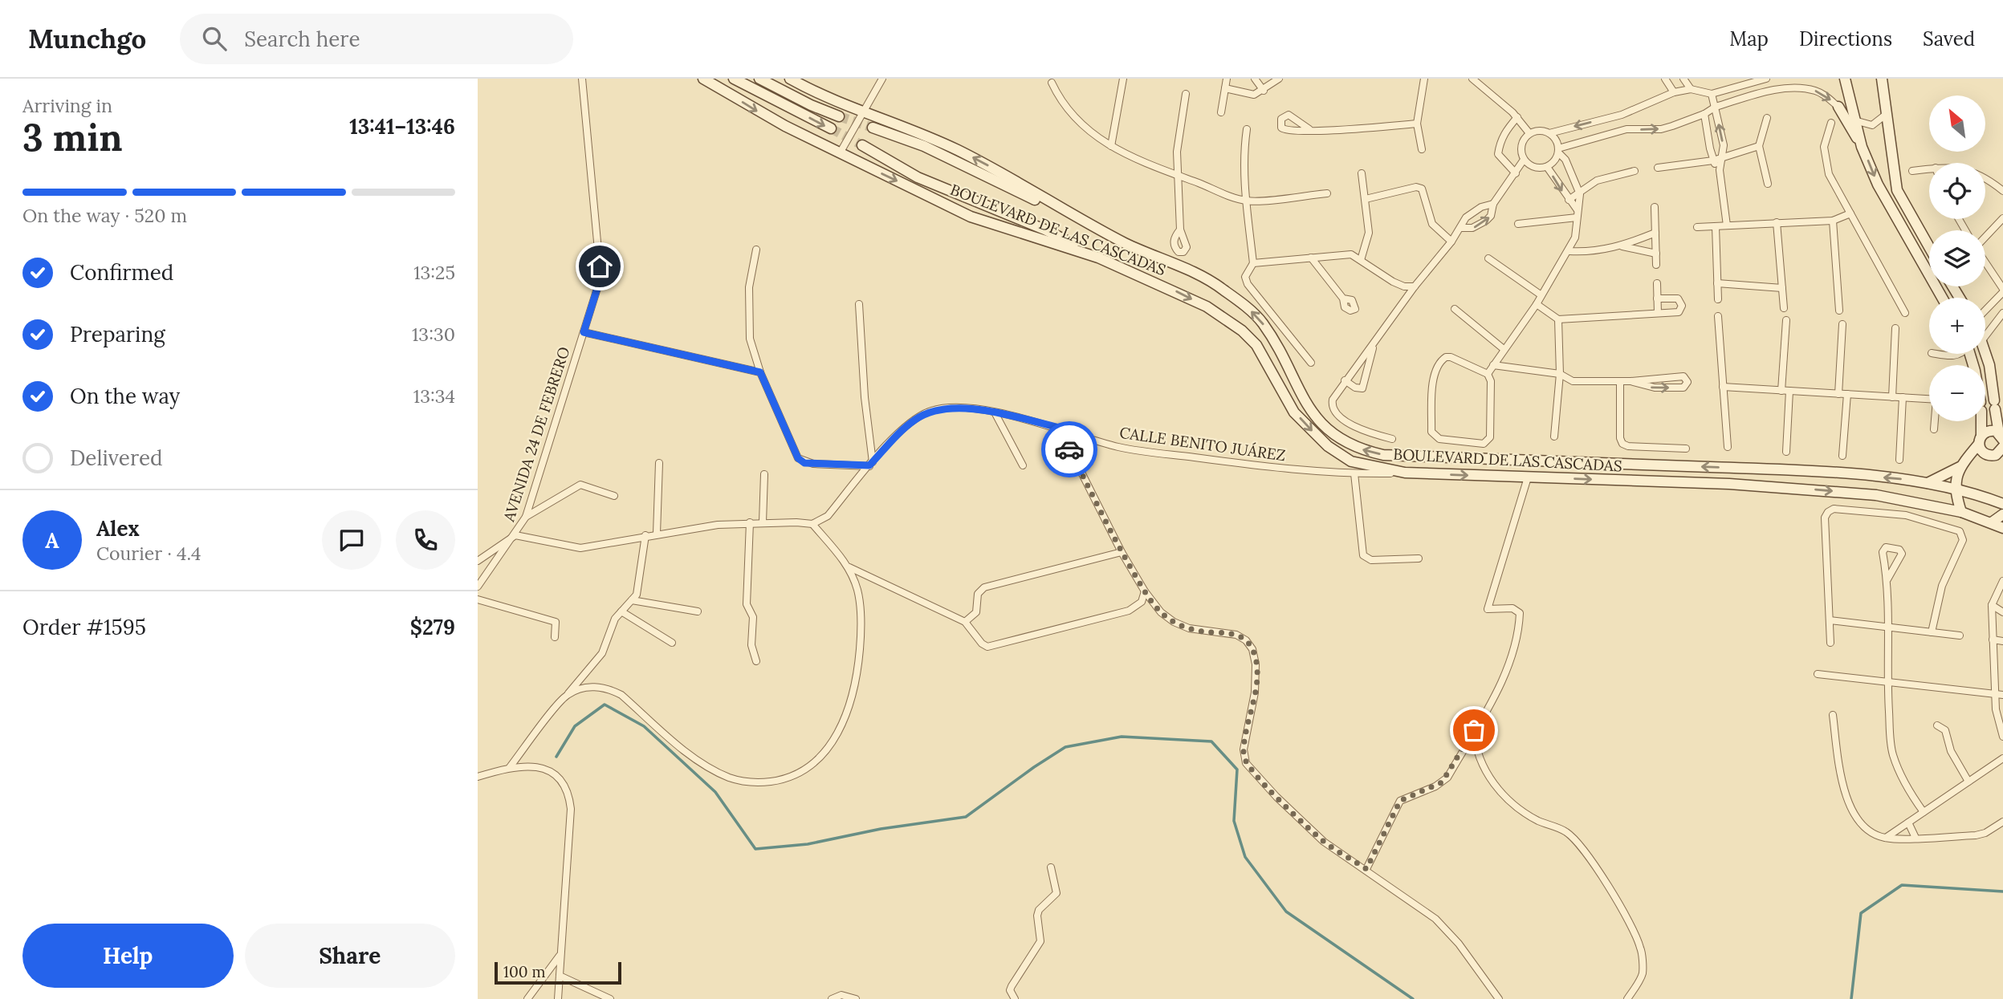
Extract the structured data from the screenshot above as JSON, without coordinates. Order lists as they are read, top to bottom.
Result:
{
  "streets": {
    "main road": ["BOULEVARD DE LAS CASCADAS"],
    "street": ["AVENIDA 24 DE FEBRERO", "CALLE BENITO JUÁREZ"]
  },
  "crossings": [
    ["BOULEVARD DE LAS CASCADAS", "CALLE BENITO JUÁREZ"]
  ],
  "scale_bar": "100 m",
  "north": "top left",
  "page": {
    "header": "Munchgo",
    "search": "Search here",
    "nav": ["Map", "Directions", "Saved"],
    "heading": ["3 min", "Arriving in", "13:41–13:46"],
    "panel": [
      "Alex",
      "Courier · 4.4",
      "Order #1595",
      "$279"
    ],
    "map_buttons": ["+", "−"],
    "bar": "On the way · 520 m",
    "list": [
      ["Confirmed", "13:25"],
      ["Preparing", "13:30"],
      ["On the way", "13:34"],
      "Delivered"
    ],
    "round": "A",
    "buttons": ["Help", "Share"],
    "scale": "100 m"
  }
}
